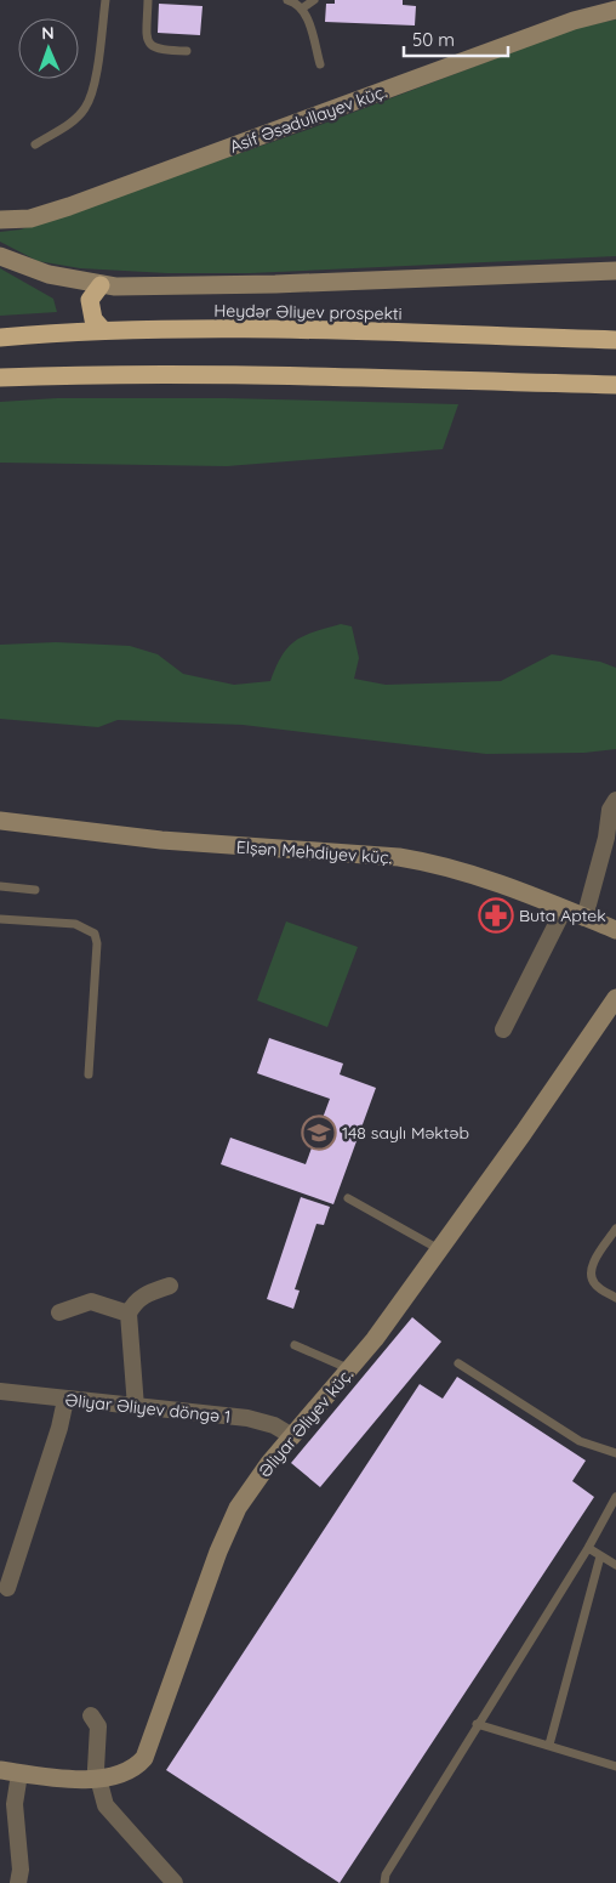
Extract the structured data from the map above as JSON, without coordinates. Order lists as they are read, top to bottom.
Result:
{
  "streets": {
    "highway": ["Heydər Əliyev prospekti"],
    "main road": ["Asif Əsədullayev küç.", "Elşən Mehdiyev küç.", "Əliyar Əliyev küç."],
    "street": ["Əliyar Əliyev döngə 1"]
  },
  "crossings": [
    ["Əliyar Əliyev döngə 1", "Əliyar Əliyev küç."]
  ],
  "places": {
    "pharmacy": ["Buta Aptek"],
    "school or university": ["148 saylı Məktəb"]
  },
  "scale_bar": "50 m",
  "north": "top"
}
